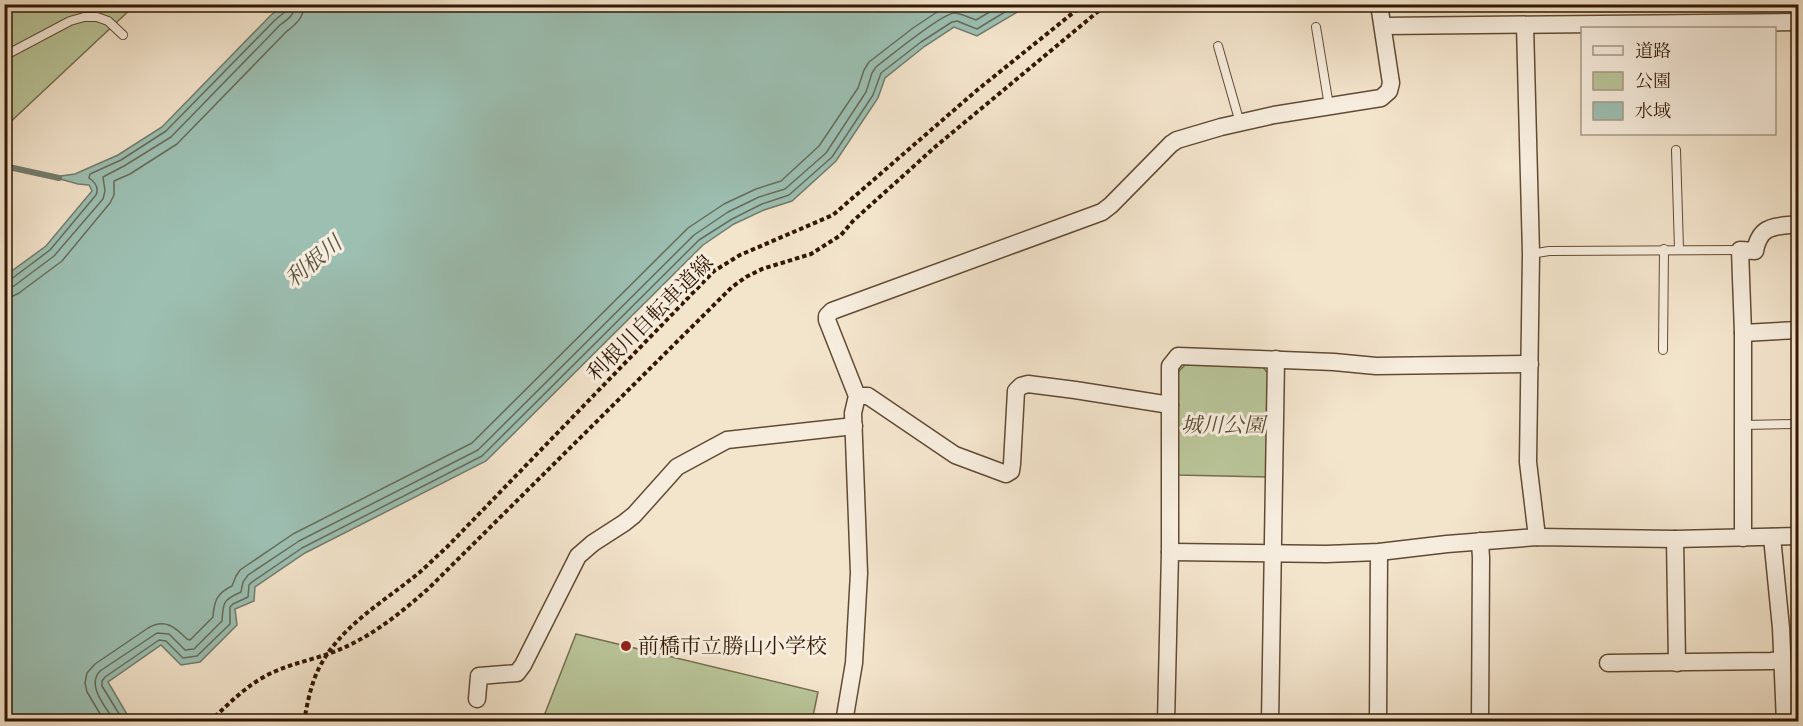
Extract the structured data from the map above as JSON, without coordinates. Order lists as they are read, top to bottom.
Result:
{
  "streets": {
    "path": ["利根川自転車道線"]
  },
  "water": ["利根川"],
  "parks": ["城川公園"],
  "places": ["前橋市立勝山小学校"],
  "legend": ["道路", "公園", "水域"]
}
